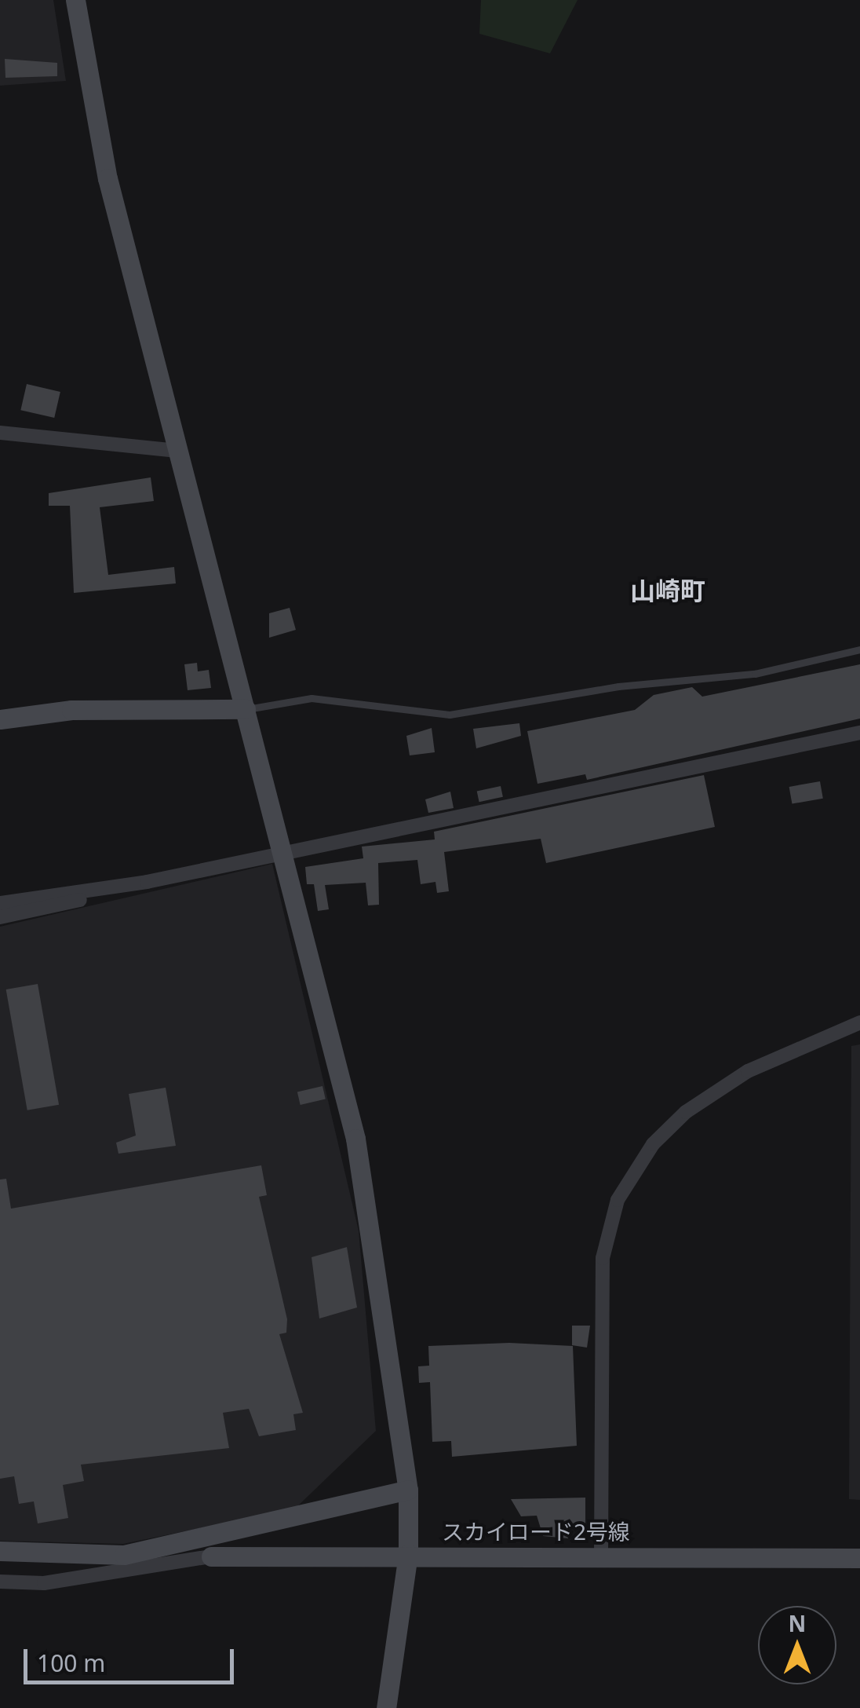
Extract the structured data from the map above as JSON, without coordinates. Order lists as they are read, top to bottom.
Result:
{
  "streets": {
    "street": ["スカイロード2号線"]
  },
  "districts": ["山崎町"],
  "scale_bar": "100 m",
  "north": "top"
}
